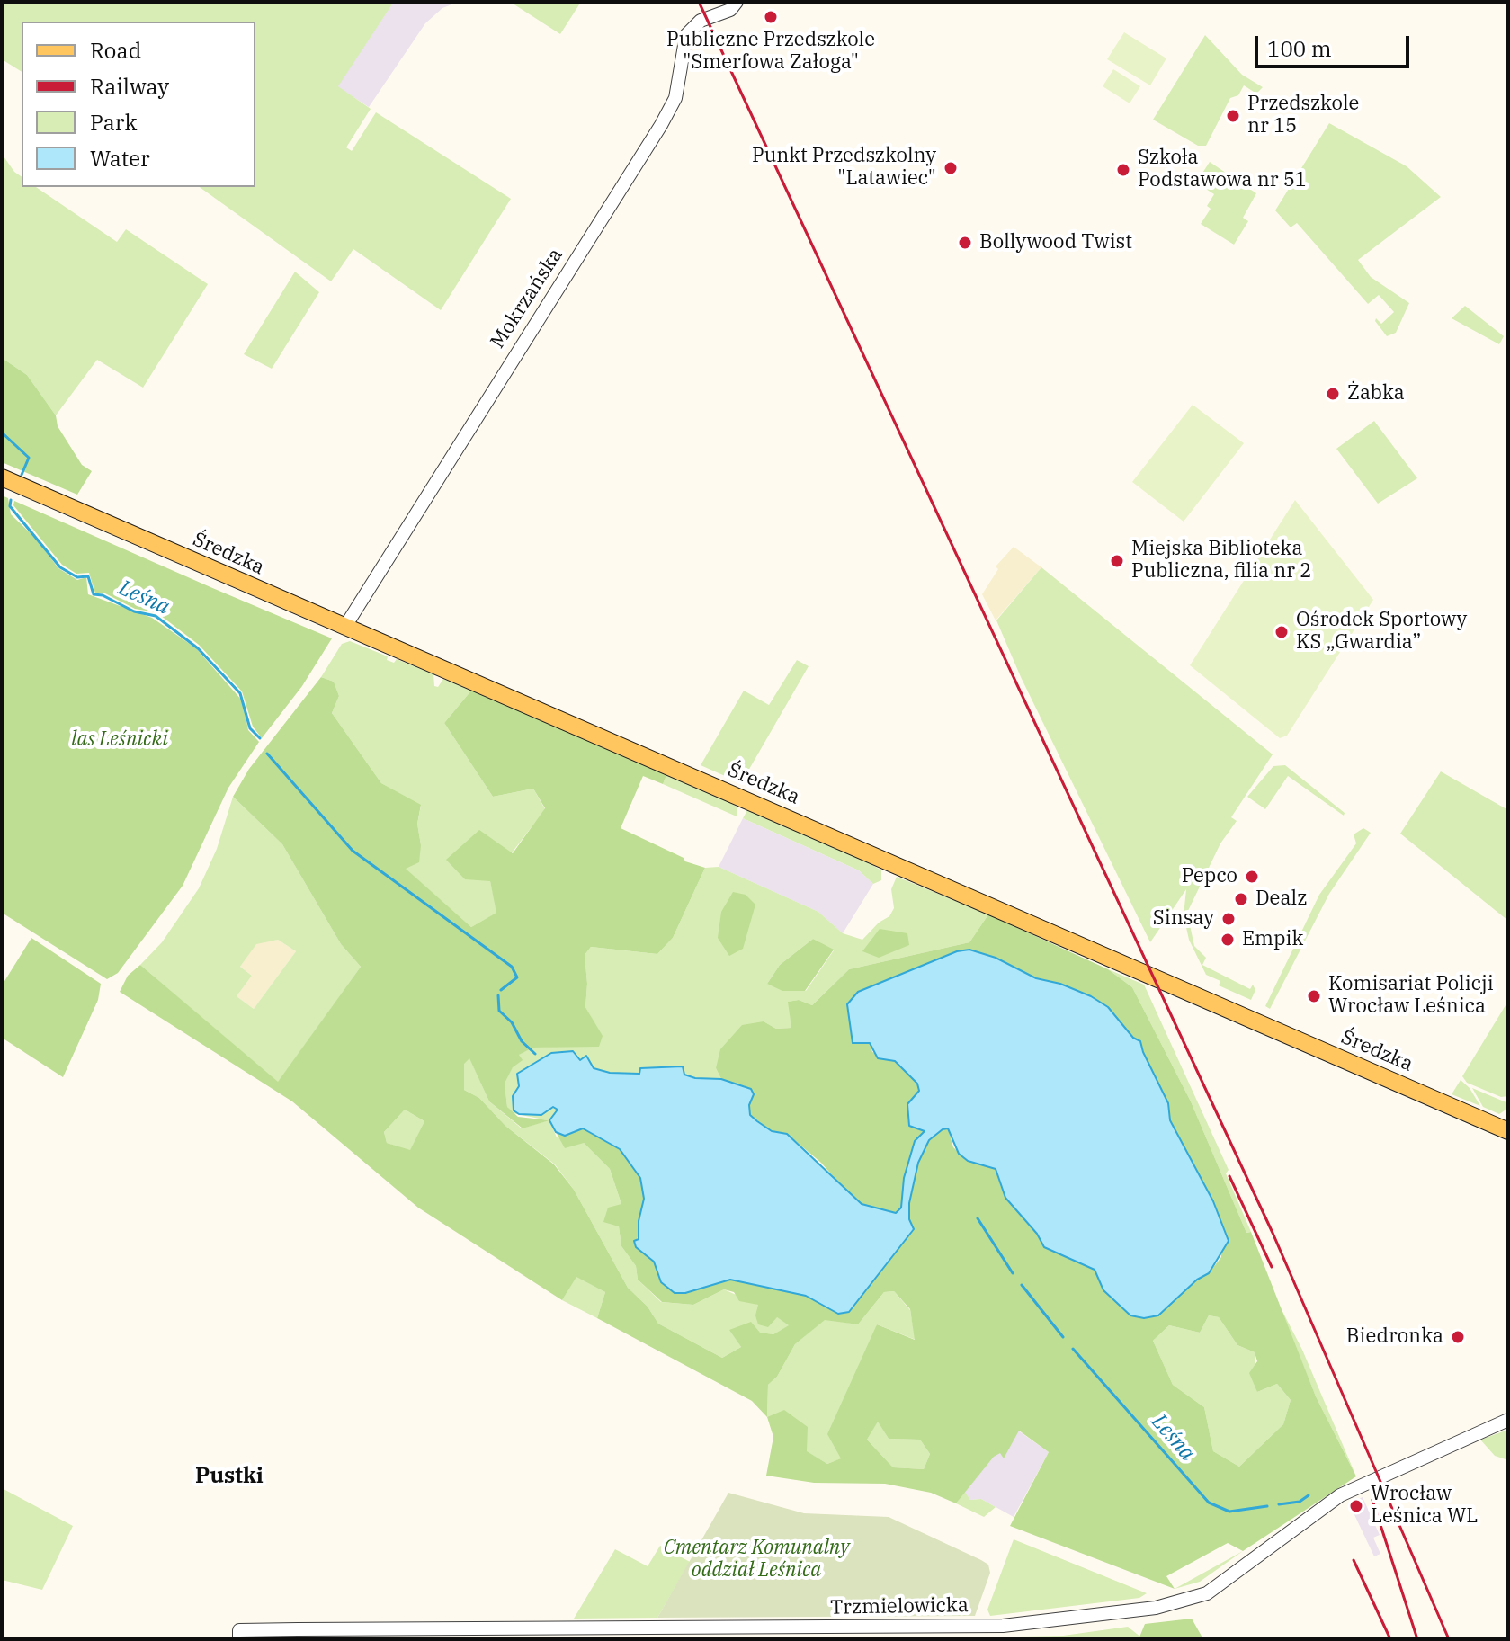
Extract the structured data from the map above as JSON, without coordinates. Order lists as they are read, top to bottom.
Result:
{
  "streets": {
    "main road": ["Średzka"],
    "street": ["Mokrzańska", "Trzmielowicka"]
  },
  "crossings": [
    ["Mokrzańska", "Średzka"]
  ],
  "districts": ["Pustki"],
  "water": ["Leśna"],
  "parks": ["las Leśnicki", "Cmentarz Komunalny oddział Leśnica"],
  "places": [
    "Publiczne Przedszkole \"Smerfowa Załoga\"",
    "Przedszkole nr 15",
    "Punkt Przedszkolny \"Latawiec\"",
    "Szkoła Podstawowa nr 51",
    "Bollywood Twist",
    "Żabka",
    "Miejska Biblioteka Publiczna, filia nr 2",
    "Ośrodek Sportowy KS „Gwardia”",
    "Pepco",
    "Dealz",
    "Sinsay",
    "Empik",
    "Komisariat Policji Wrocław Leśnica",
    "Biedronka",
    "Wrocław Leśnica WL"
  ],
  "legend": [
    "Road",
    "Railway",
    "Park",
    "Water"
  ],
  "scale_bar": "100 m"
}
